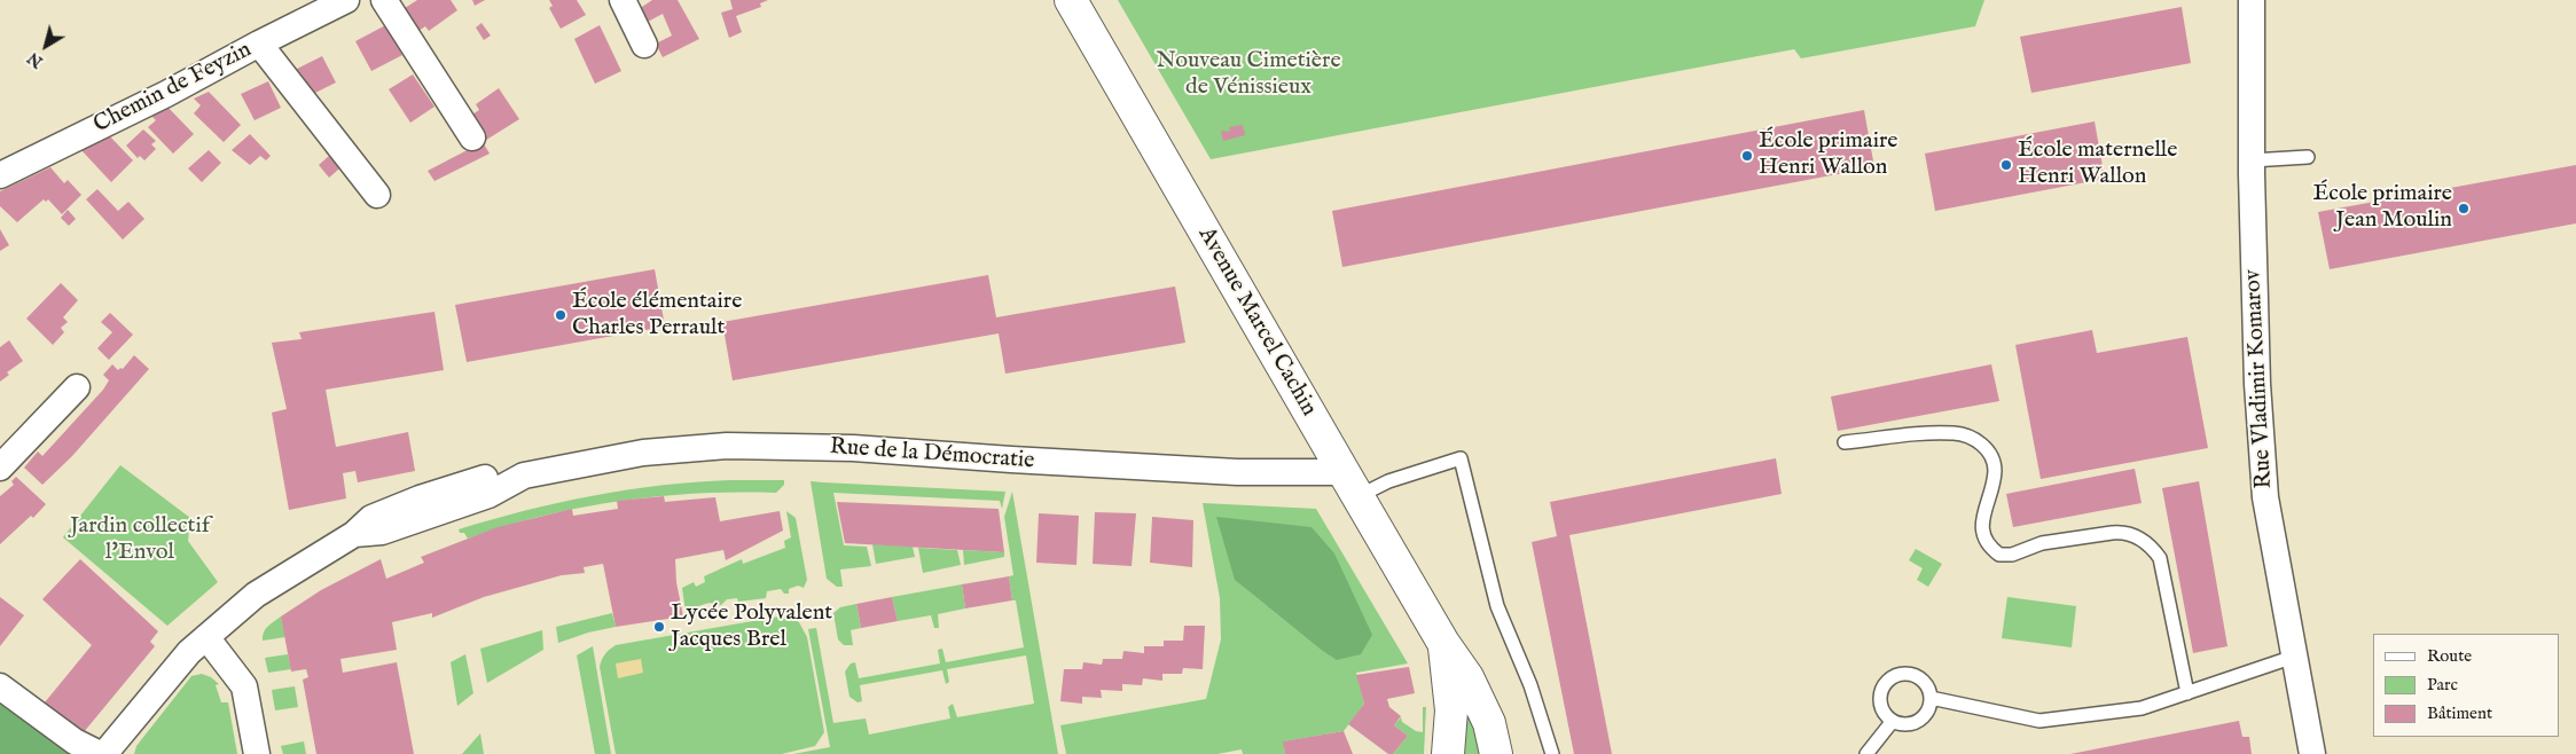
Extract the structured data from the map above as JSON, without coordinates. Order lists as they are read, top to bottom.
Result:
{
  "streets": {
    "street": [
      "Chemin de Feyzin",
      "Avenue Marcel Cachin",
      "Rue Vladimir Komarov",
      "Rue de la Démocratie"
    ]
  },
  "crossings": [
    ["Avenue Marcel Cachin", "Rue de la Démocratie"]
  ],
  "parks": ["Nouveau Cimetière de Vénissieux", "Jardin collectif l'Envol"],
  "places": [
    "École primaire Henri Wallon",
    "École maternelle Henri Wallon",
    "École primaire Jean Moulin",
    "École élémentaire Charles Perrault",
    "Lycée Polyvalent Jacques Brel"
  ],
  "legend": ["Route", "Parc", "Bâtiment"],
  "north": "bottom left"
}
